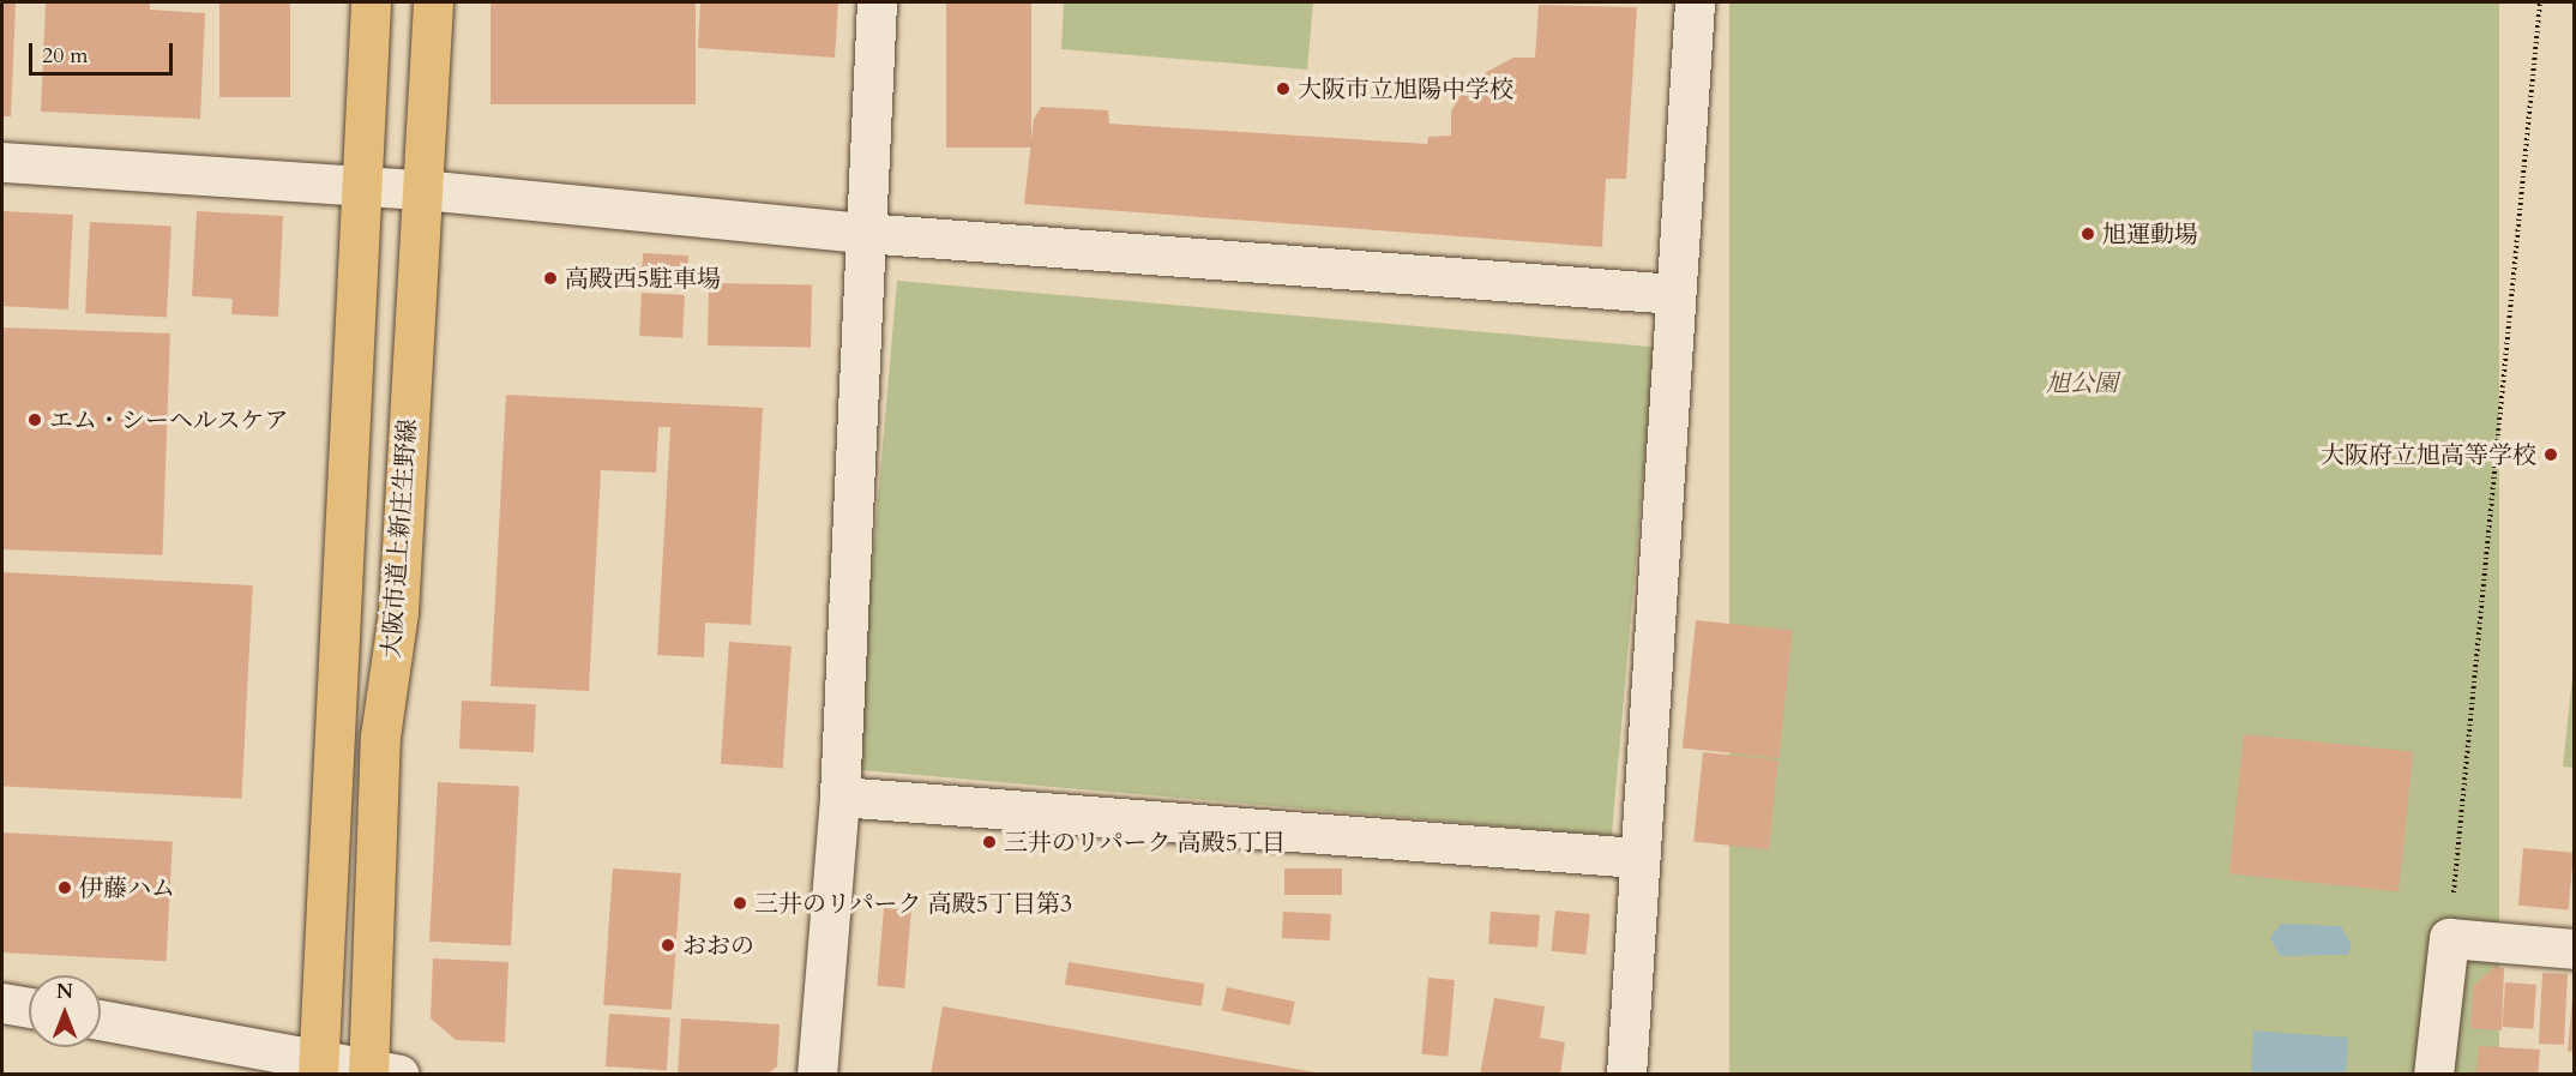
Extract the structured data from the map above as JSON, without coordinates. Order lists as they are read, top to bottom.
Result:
{
  "streets": {
    "main road": ["大阪市道上新庄生野線"]
  },
  "parks": ["旭公園"],
  "places": [
    "大阪市立旭陽中学校",
    "旭運動場",
    "高殿西5駐車場",
    "エム・シーヘルスケア",
    "大阪府立旭高等学校",
    "三井のリパーク 高殿5丁目",
    "伊藤ハム",
    "三井のリパーク 高殿5丁目第3",
    "おおの"
  ],
  "scale_bar": "20 m",
  "north": "top"
}
